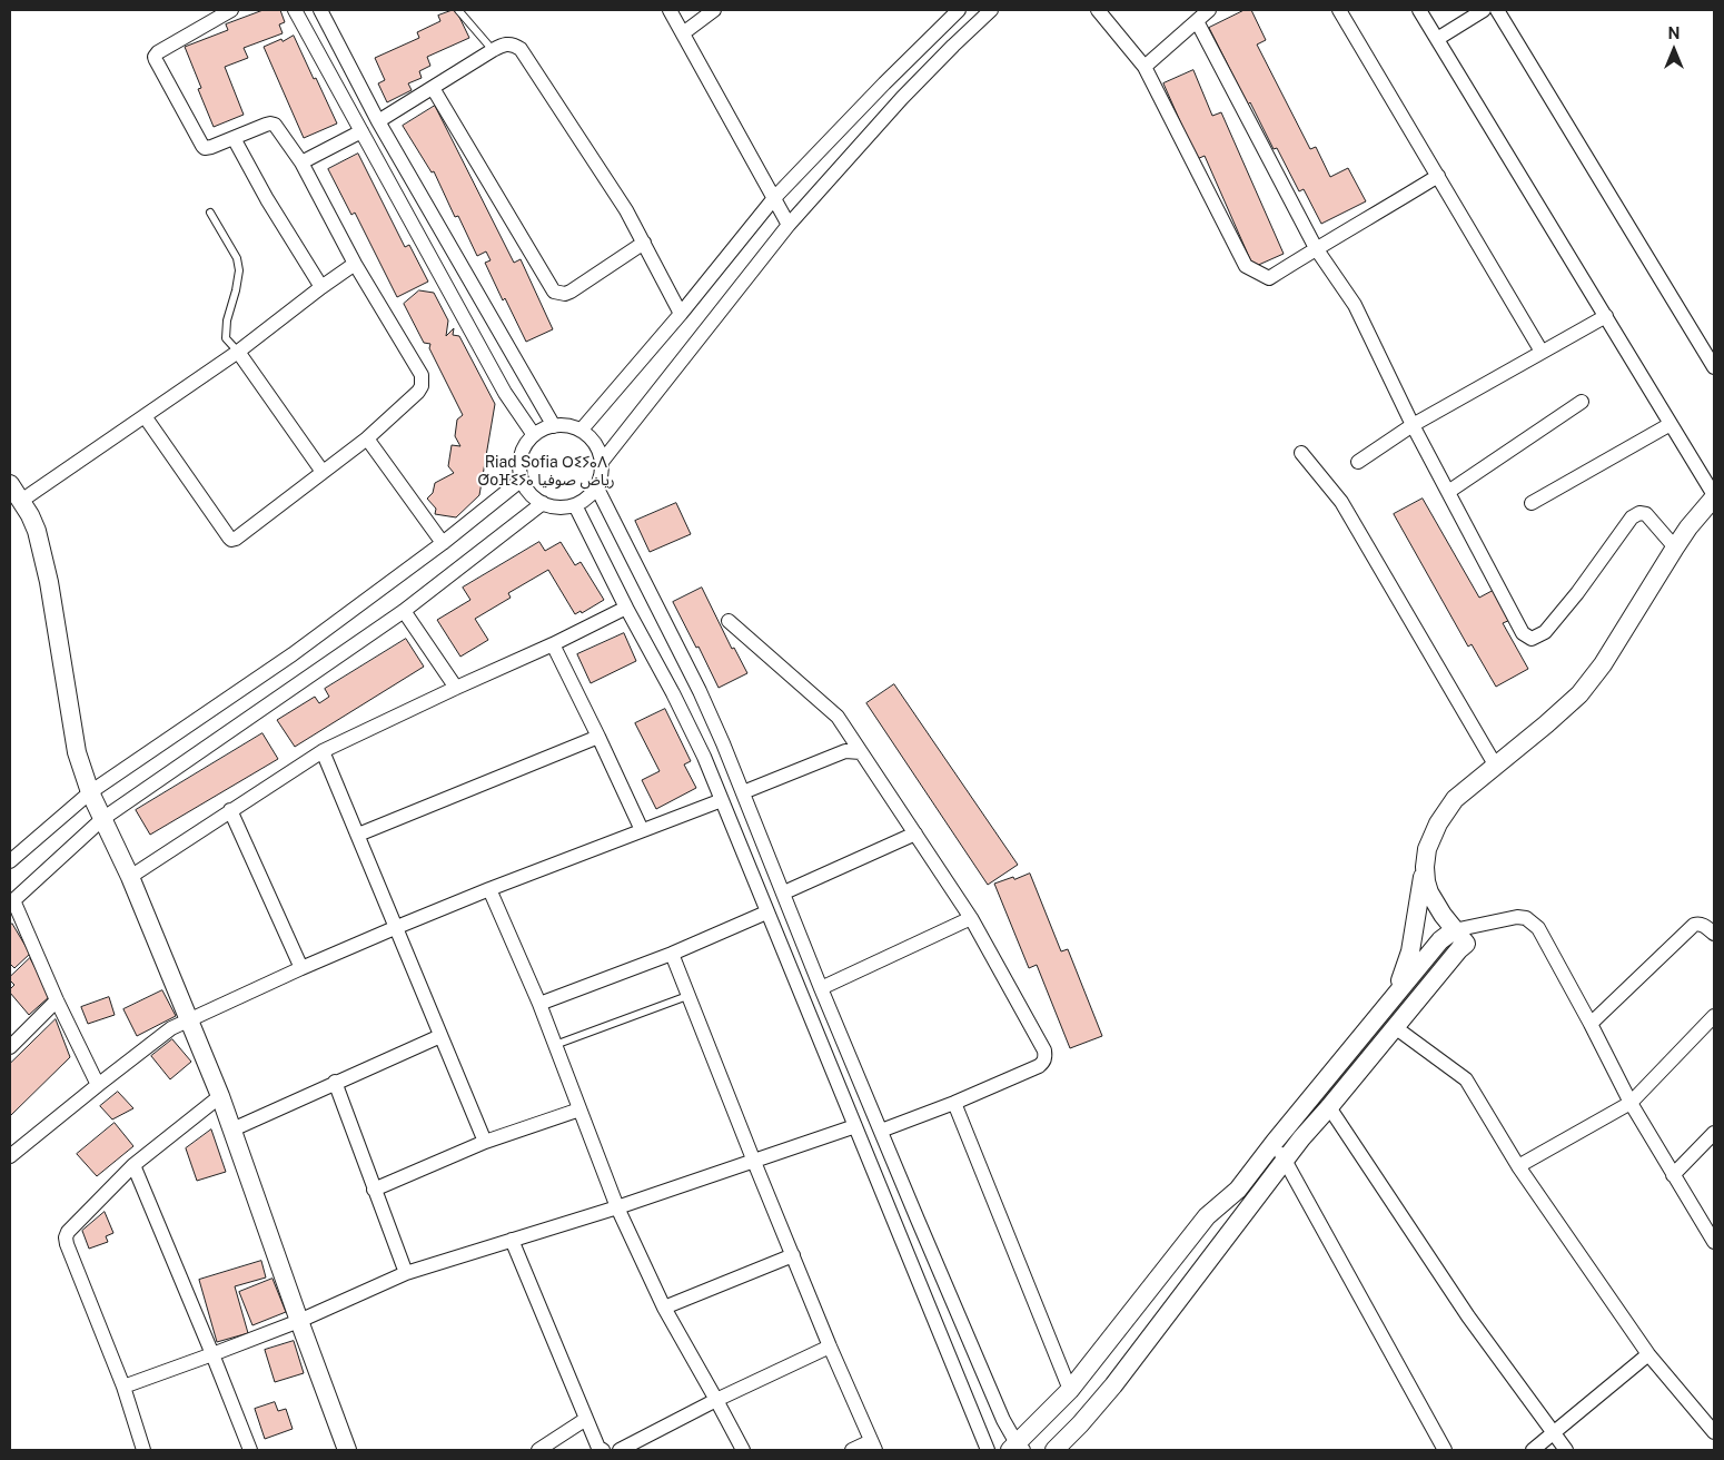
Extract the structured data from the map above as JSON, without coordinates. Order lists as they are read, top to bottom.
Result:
{
  "districts": ["Riad Sofia ⵔⵉⵢⴰⴷ ⵚoⴼⵉⵢⴰ رياض صوفيا"],
  "north": "top"
}
